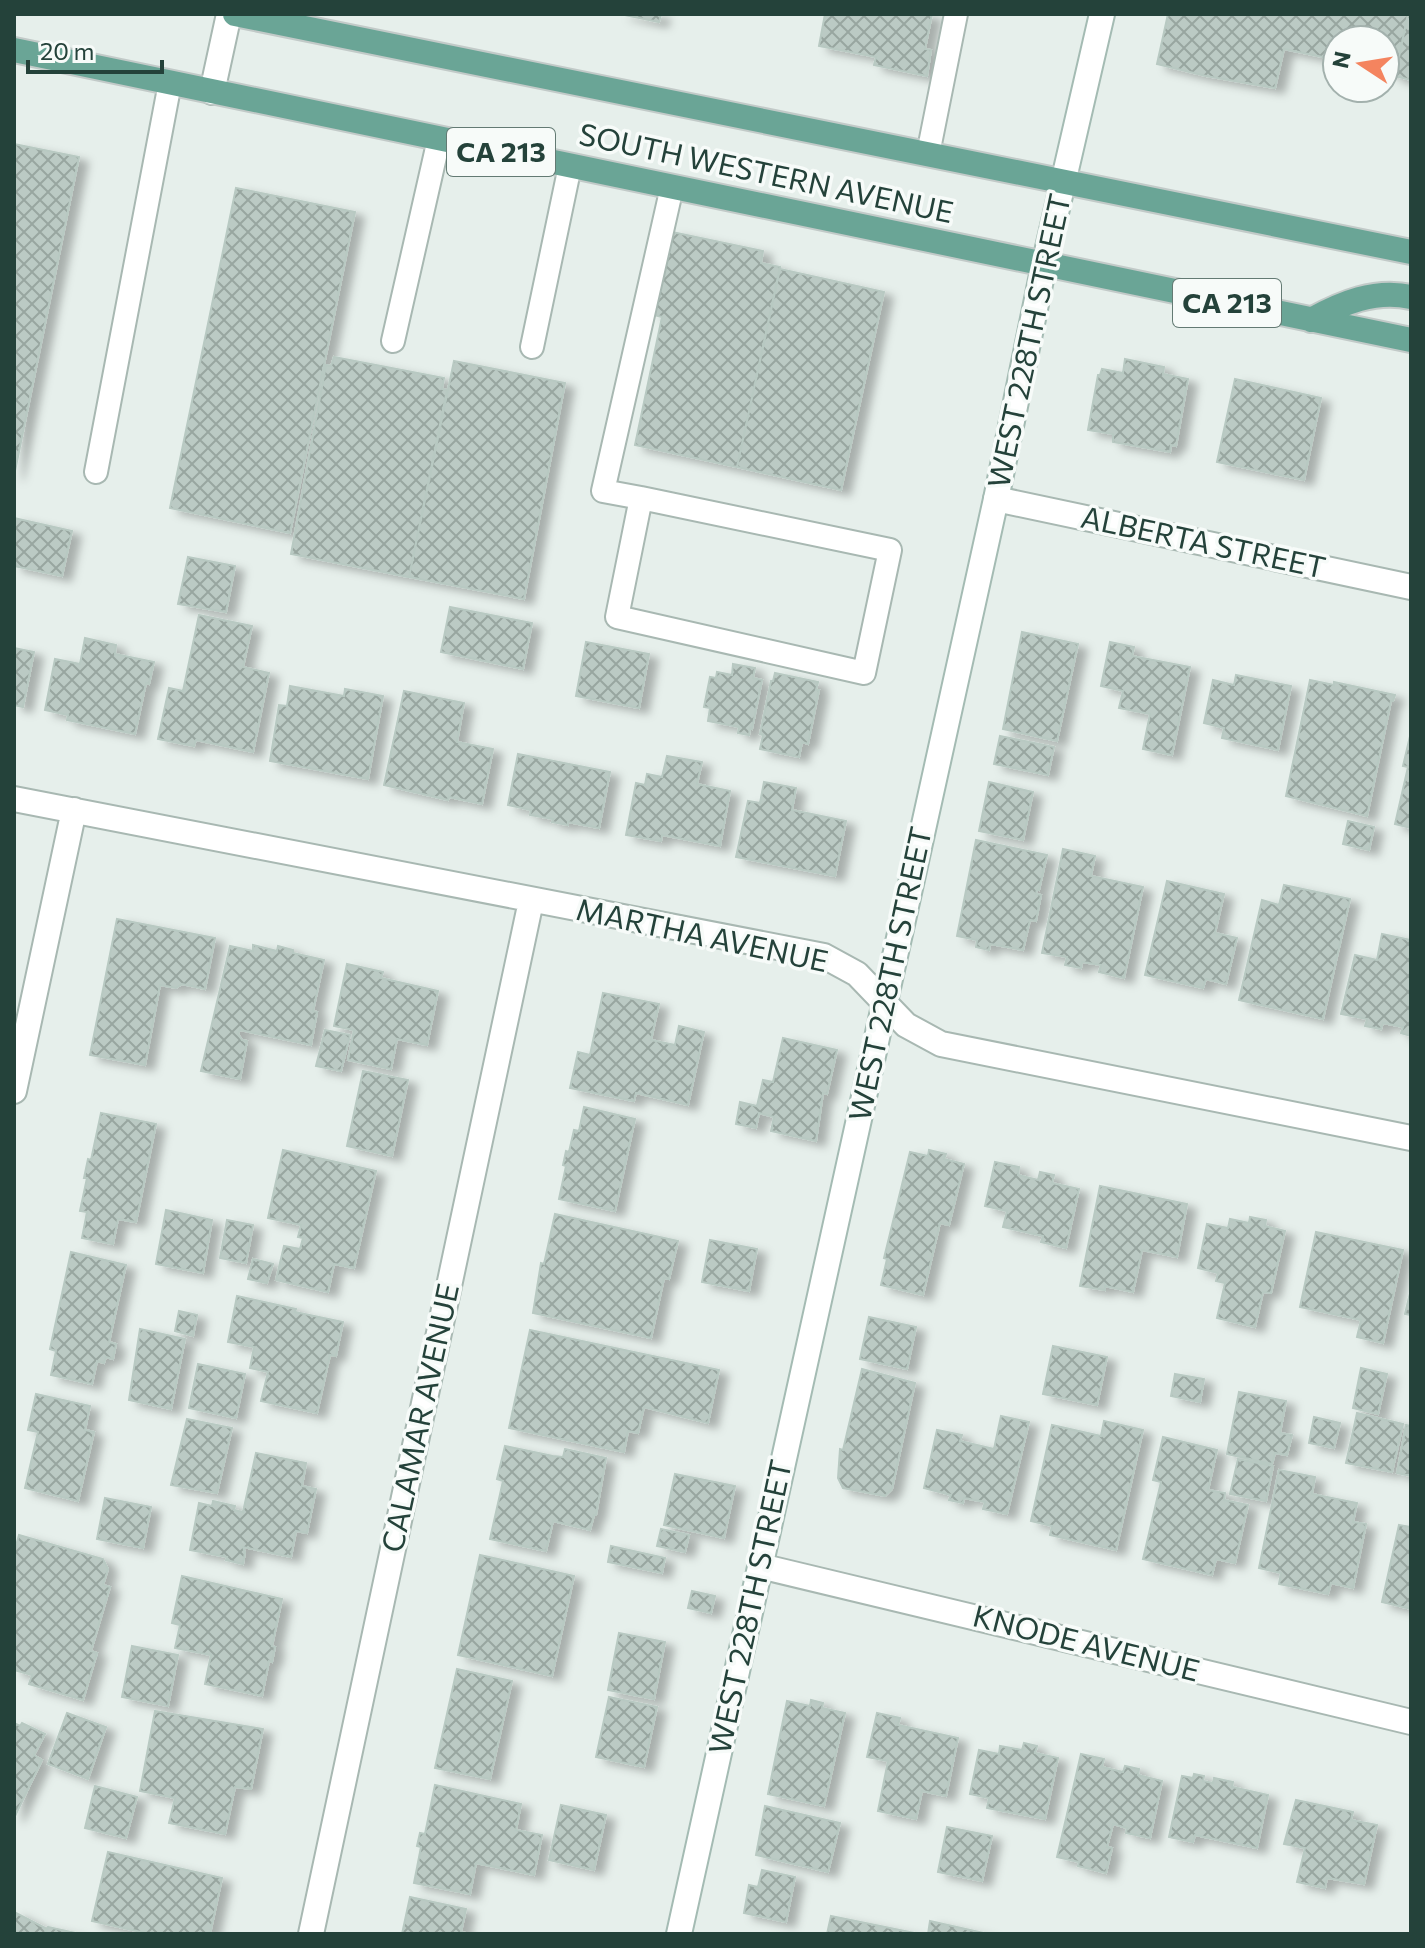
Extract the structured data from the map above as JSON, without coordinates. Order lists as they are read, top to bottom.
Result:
{
  "streets": {
    "main road": ["CA 213", "SOUTH WESTERN AVENUE"],
    "street": [
      "WEST 228TH STREET",
      "ALBERTA STREET",
      "MARTHA AVENUE",
      "CALAMAR AVENUE",
      "KNODE AVENUE"
    ]
  },
  "crossings": [
    ["SOUTH WESTERN AVENUE", "WEST 228TH STREET"],
    ["WEST 228TH STREET", "ALBERTA STREET"],
    ["WEST 228TH STREET", "MARTHA AVENUE"],
    ["WEST 228TH STREET", "KNODE AVENUE"],
    ["MARTHA AVENUE", "CALAMAR AVENUE"]
  ],
  "scale_bar": "20 m",
  "north": "left"
}
